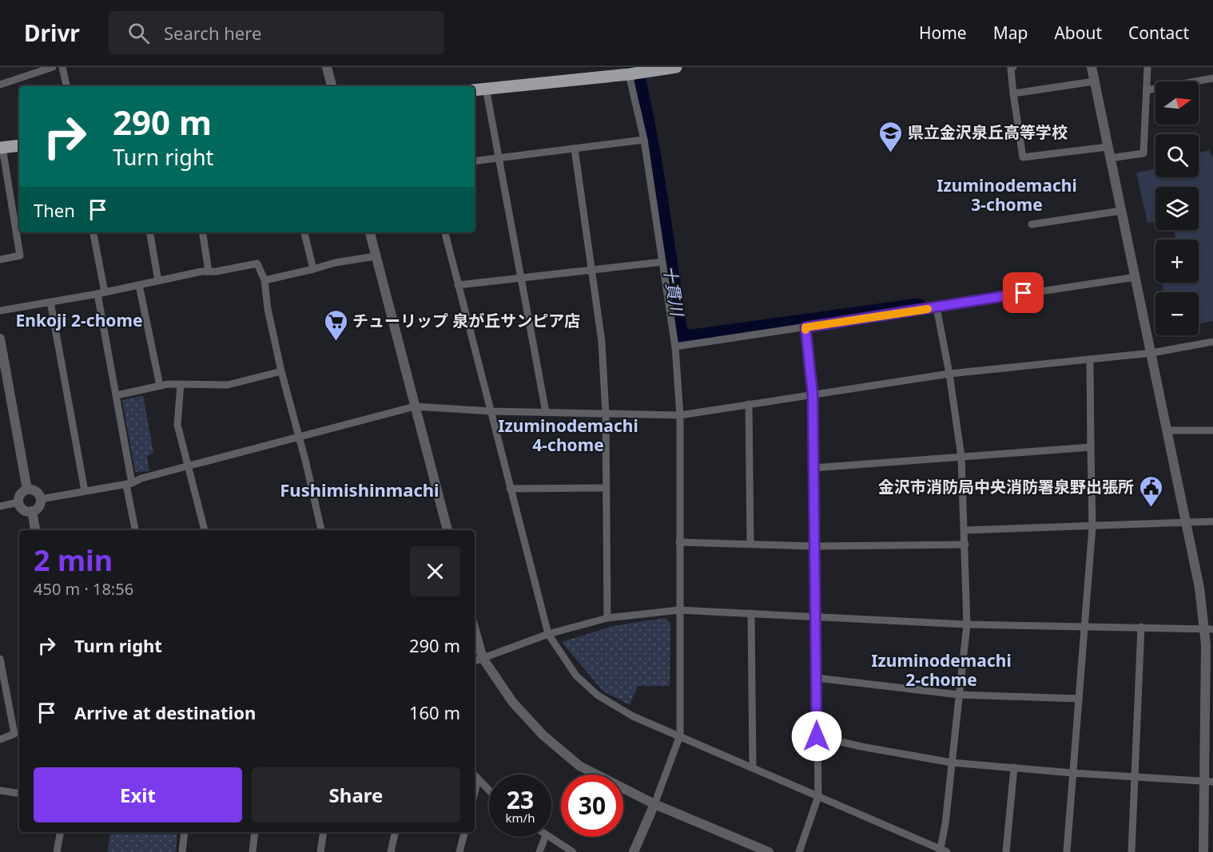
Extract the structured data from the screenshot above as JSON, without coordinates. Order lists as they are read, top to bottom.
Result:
{
  "districts": [
    "Izuminodemachi 3-chome",
    "Enkoji 2-chome",
    "Izuminodemachi 4-chome",
    "Fushimishinmachi",
    "Izuminodemachi 2-chome"
  ],
  "water": ["十貫川"],
  "places": {
    "school or university": ["県立金沢泉丘高等学校"],
    "supermarket": ["チューリップ 泉が丘サンピア店"],
    "public building": ["金沢市消防局中央消防署泉野出張所"]
  },
  "north": "right",
  "page": {
    "header": "Drivr",
    "search": "Search here",
    "nav": [
      "Home",
      "Map",
      "About",
      "Contact"
    ],
    "map_buttons": ["+", "−"],
    "turn": ["290 m", "Turn right"],
    "then": "Then",
    "heading": ["2 min", "450 m · 18:56"],
    "list": [
      {
        "name": "Turn right",
        "value": "290 m"
      },
      {
        "name": "Arrive at destination",
        "value": "160 m"
      }
    ],
    "buttons": ["Exit", "Share"],
    "speed": "23 km/h",
    "limit": "30"
  }
}
